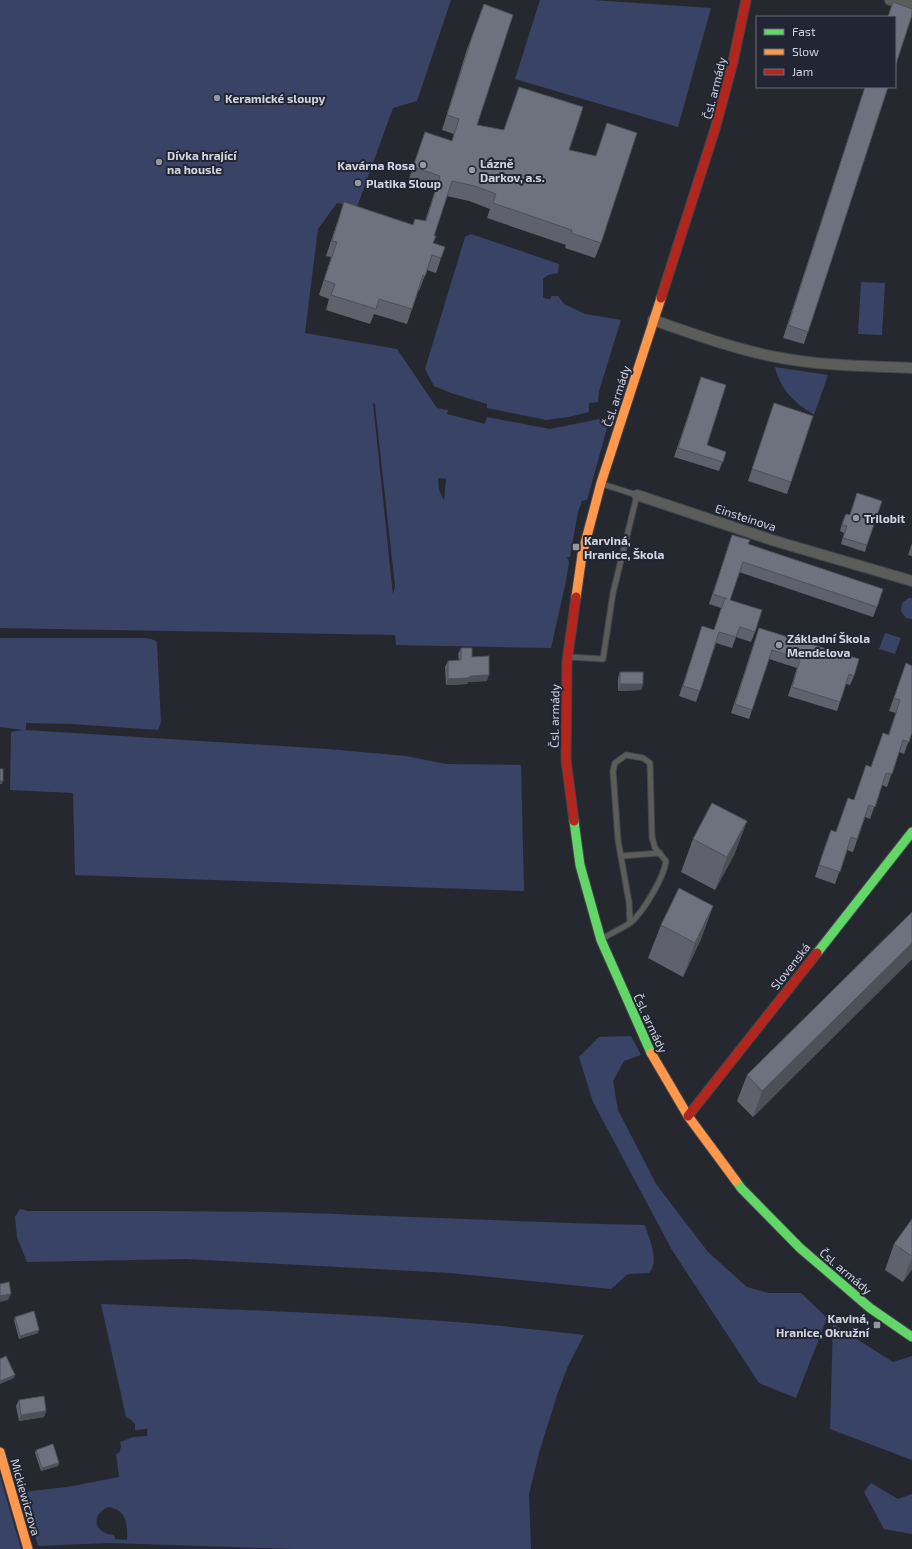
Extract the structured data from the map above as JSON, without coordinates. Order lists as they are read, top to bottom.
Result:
{
  "streets": {
    "street": [
      "Čsl. armády",
      "Einsteinova",
      "Slovenská",
      "Mickiewiczova"
    ]
  },
  "crossings": [
    ["Čsl. armády", "Einsteinova"],
    ["Čsl. armády", "Slovenská"]
  ],
  "places": {
    "other": [
      "Keramické sloupy",
      "Dívka hrající na housle",
      "Kavárna Rosa",
      "Lázně Darkov, a.s.",
      "Platika Sloup",
      "Trilobit",
      "Základní Škola Mendelova"
    ],
    "transit": ["Karviná, Hranice, Škola", "Kaviná, Hranice, Okružní"]
  },
  "legend": ["Fast", "Slow", "Jam"]
}
